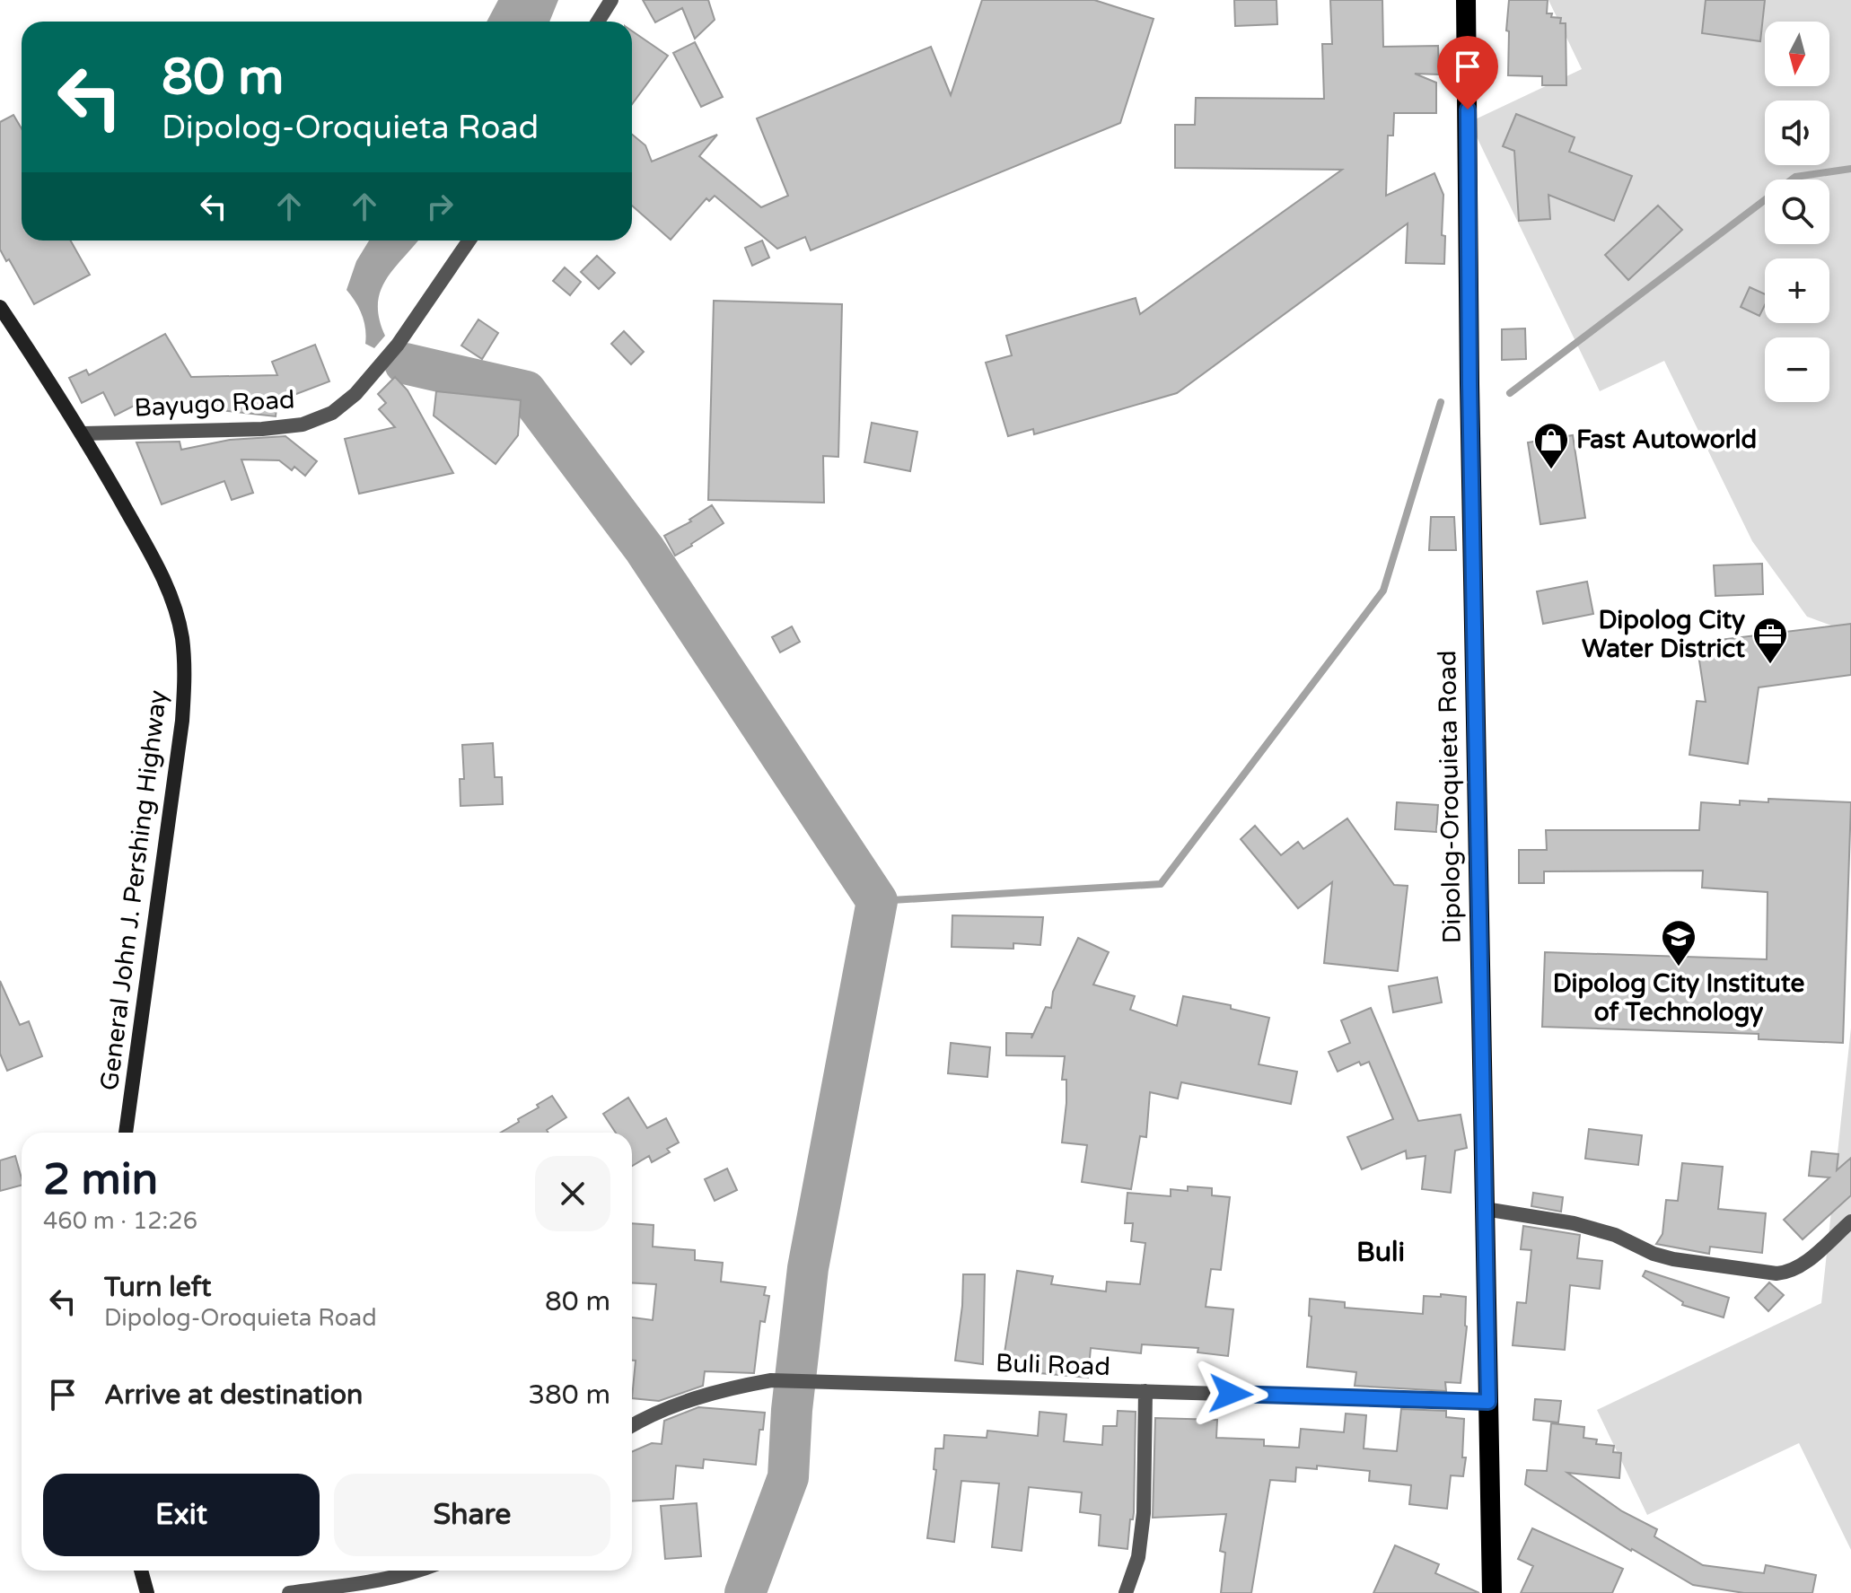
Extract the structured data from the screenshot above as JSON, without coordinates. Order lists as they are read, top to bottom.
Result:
{
  "streets": {
    "highway": ["Dipolog-Oroquieta Road"],
    "main road": ["General John J. Pershing Highway"],
    "street": ["Bayugo Road", "Buli Road"]
  },
  "crossings": [
    ["Bayugo Road", "General John J. Pershing Highway"],
    ["Dipolog-Oroquieta Road", "Buli Road"]
  ],
  "districts": ["Buli"],
  "places": {
    "shop": ["Fast Autoworld"],
    "office": ["Dipolog City Water District"],
    "school or university": ["Dipolog City Institute of Technology"]
  },
  "north": "bottom",
  "page": {
    "map_buttons": ["+", "−"],
    "turn": ["80 m", "Dipolog-Oroquieta Road"],
    "heading": ["2 min", "460 m · 12:26"],
    "list": [
      {
        "name": "Turn left",
        "note": "Dipolog-Oroquieta Road",
        "value": "80 m"
      },
      {
        "name": "Arrive at destination",
        "value": "380 m"
      }
    ],
    "buttons": ["Exit", "Share"]
  }
}
